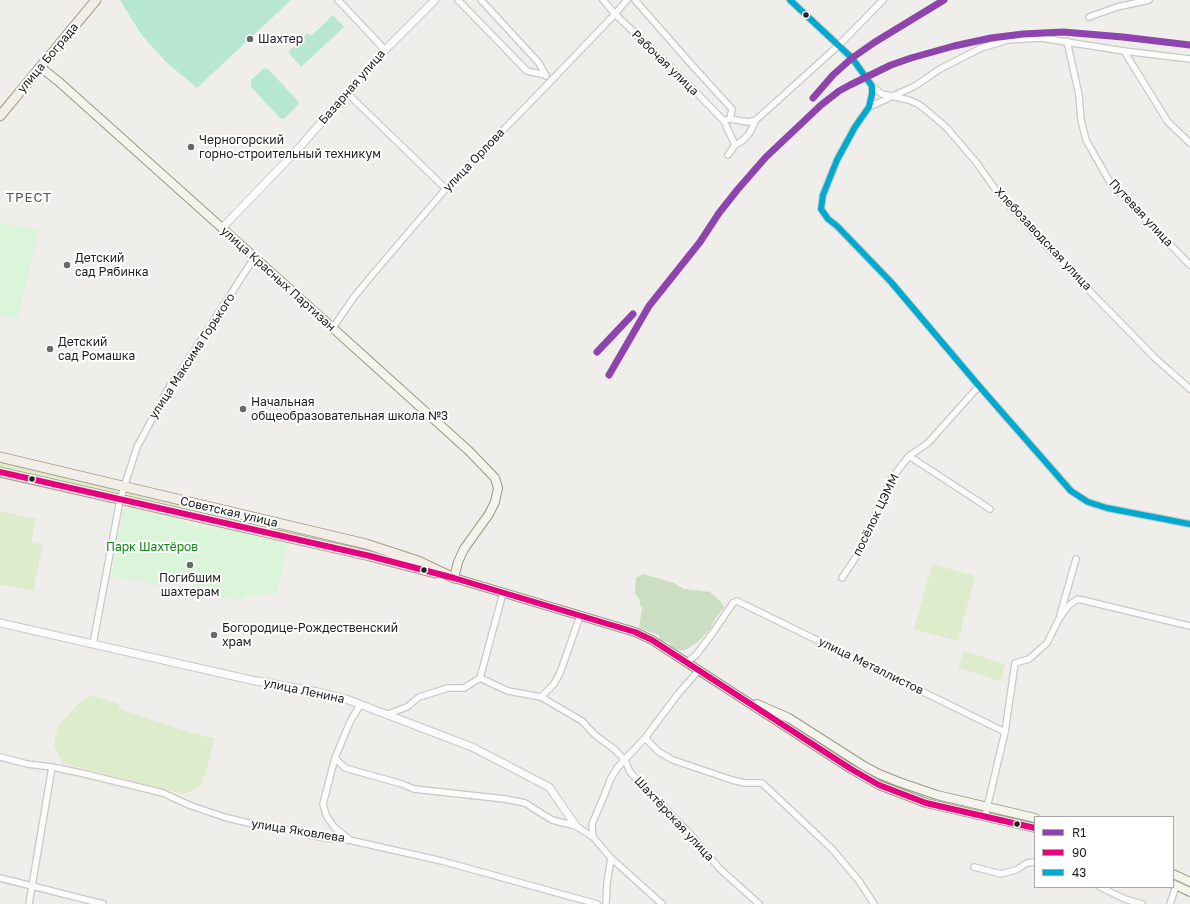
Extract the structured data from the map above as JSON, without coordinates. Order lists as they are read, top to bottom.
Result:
{
  "streets": {
    "main road": ["улица Бограда", "улица Красных Партизан", "Советская улица"],
    "street": [
      "Рабочая улица",
      "Базарная улица",
      "улица Орлова",
      "Путевая улица",
      "Хлебозаводская улица",
      "улица Максима Горького",
      "посёлок ЦЭММ",
      "улица Металлистов",
      "улица Ленина",
      "Шахтёрская улица",
      "улица Яковлева"
    ]
  },
  "crossings": [
    ["улица Бограда", "улица Красных Партизан"],
    ["Рабочая улица", "улица Орлова"],
    ["Базарная улица", "улица Красных Партизан"],
    ["улица Орлова", "улица Красных Партизан"],
    ["улица Красных Партизан", "улица Максима Горького"],
    ["улица Красных Партизан", "Советская улица"],
    ["улица Максима Горького", "Советская улица"],
    ["улица Максима Горького", "улица Ленина"],
    ["Советская улица", "улица Металлистов"]
  ],
  "districts": ["ТРЕСТ"],
  "parks": ["Парк Шахтёров"],
  "places": [
    "Шахтер",
    "Черногорский горно-строительный техникум",
    "Детский сад Рябинка",
    "Детский сад Ромашка",
    "Начальная общеобразовательная школа №3",
    "Погибшим шахтерам",
    "Богородице-Рождественский храм"
  ],
  "lines": ["transit line R1", "transit line 43", "transit line 90"],
  "legend": ["R1", "90", "43"]
}
